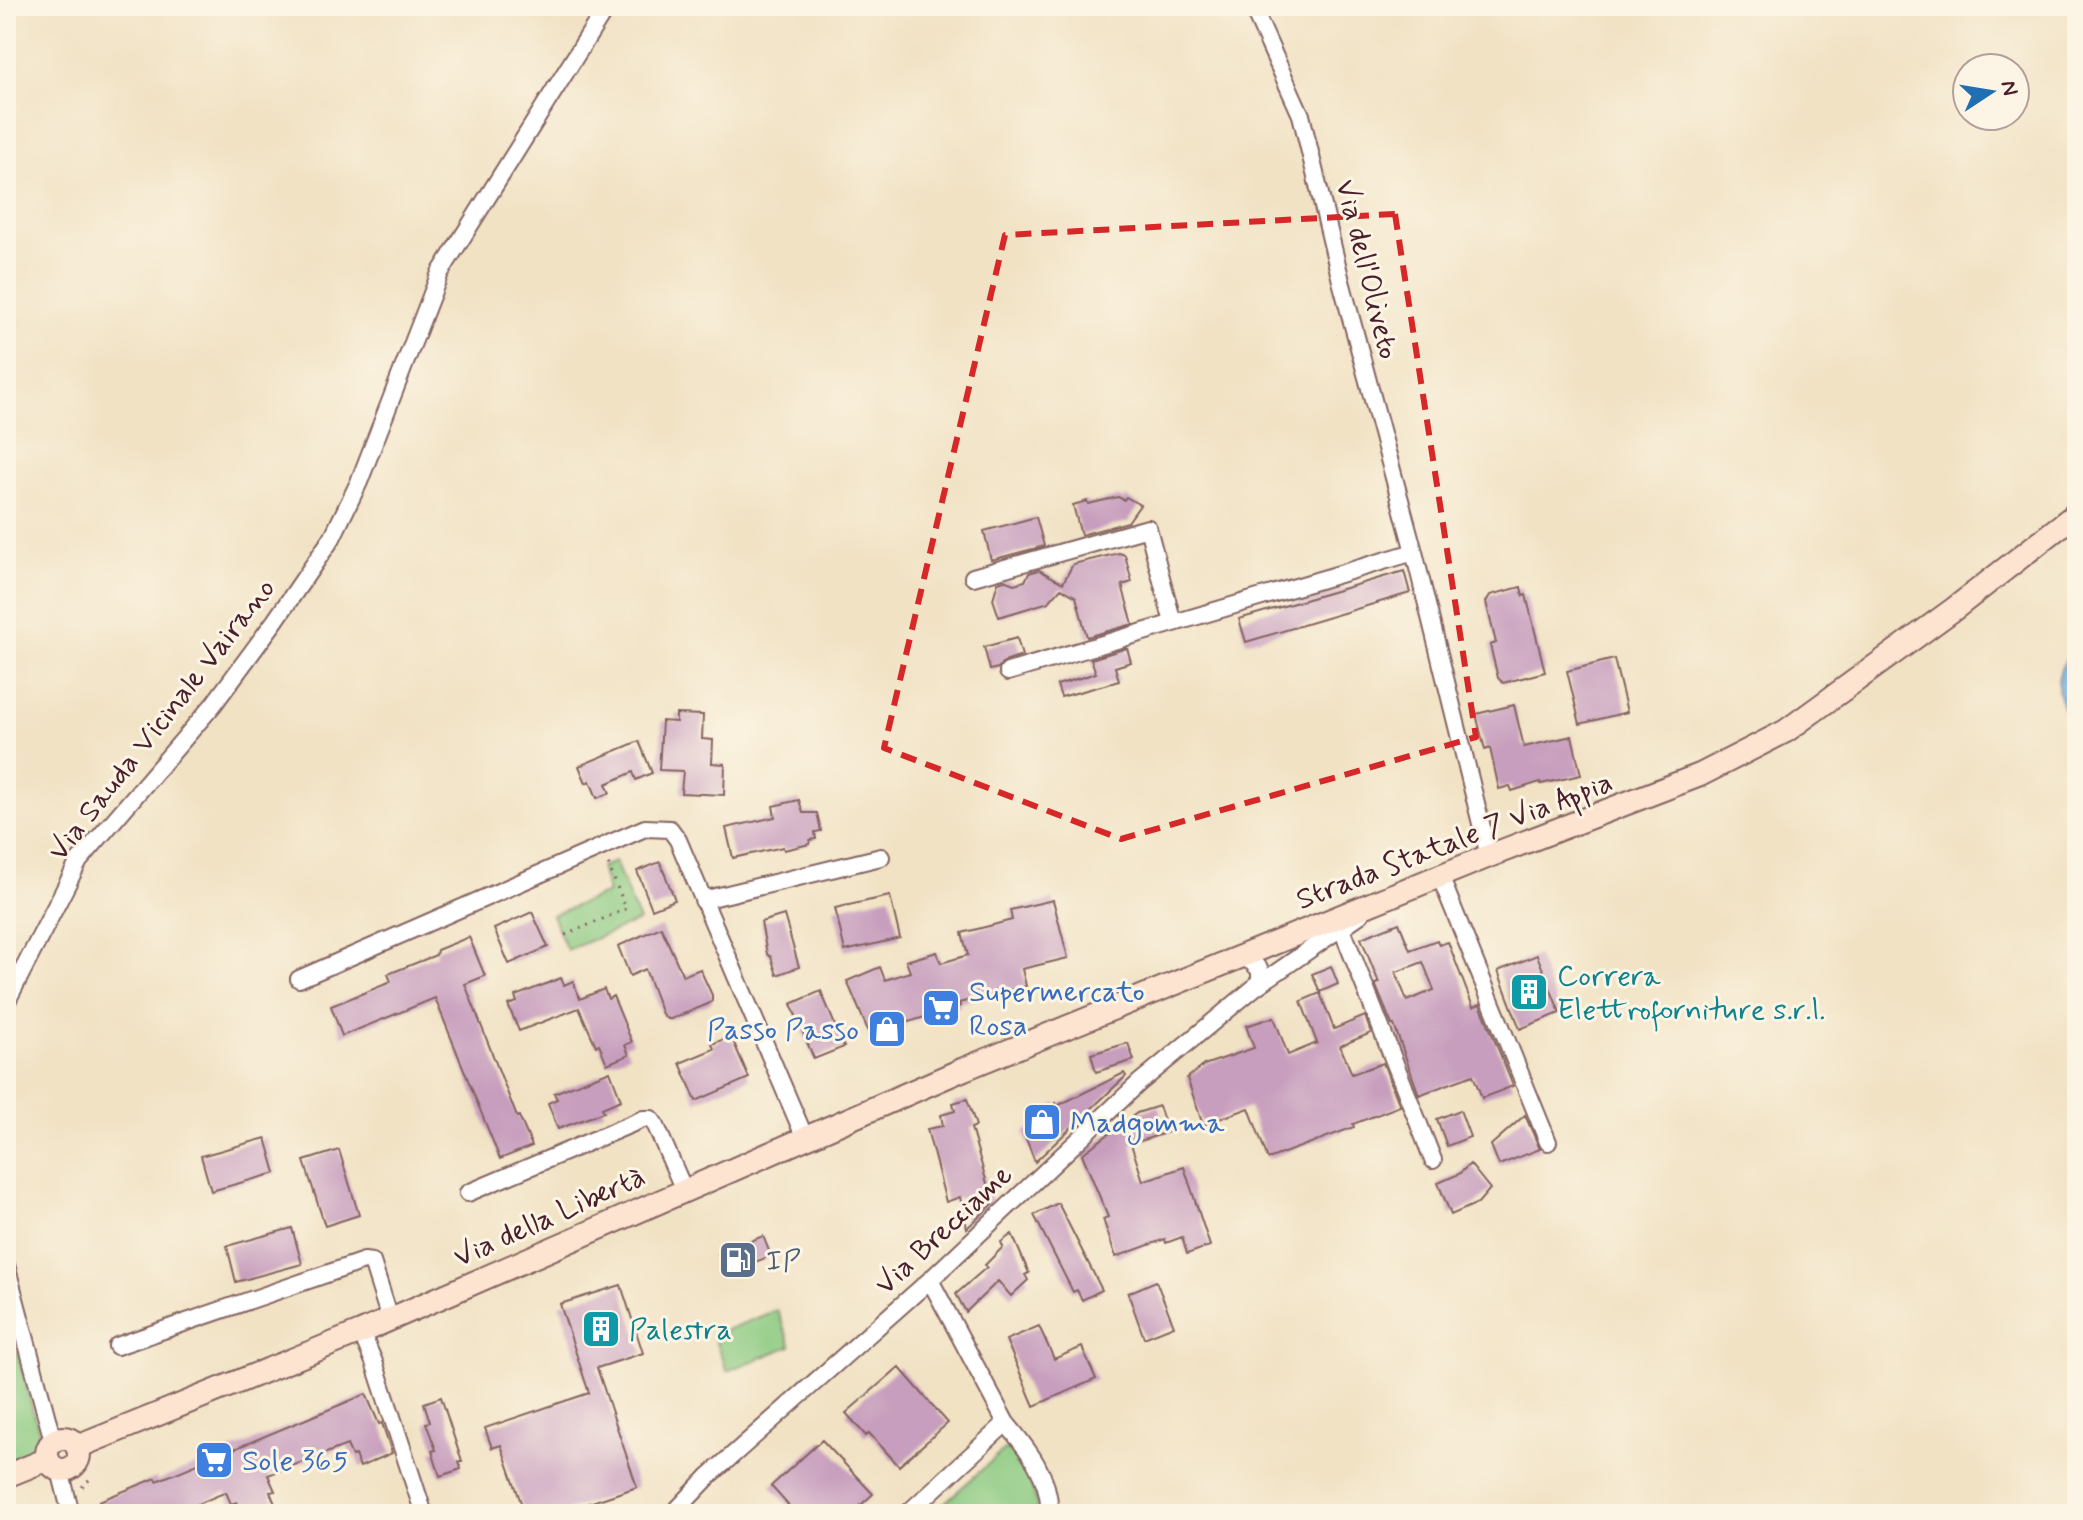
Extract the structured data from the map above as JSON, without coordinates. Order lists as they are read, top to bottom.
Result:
{
  "streets": {
    "main road": ["Strada Statale 7 Via Appia", "Via della Libertà"],
    "street": ["Via dell'Oliveto", "Via Sauda Vicinale Vairano", "Via Brecciame"]
  },
  "crossings": [
    ["Via dell'Oliveto", "Strada Statale 7 Via Appia"],
    ["Strada Statale 7 Via Appia", "Via della Libertà"],
    ["Strada Statale 7 Via Appia", "Via Brecciame"]
  ],
  "places": {
    "building": ["Correra Elettroforniture s.r.l.", "Palestra"],
    "supermarket": ["Supermercato Rosa", "Sole 365"],
    "shop": ["Passo Passo", "Madgomma"],
    "fuel station": ["IP"]
  },
  "north": "right"
}
